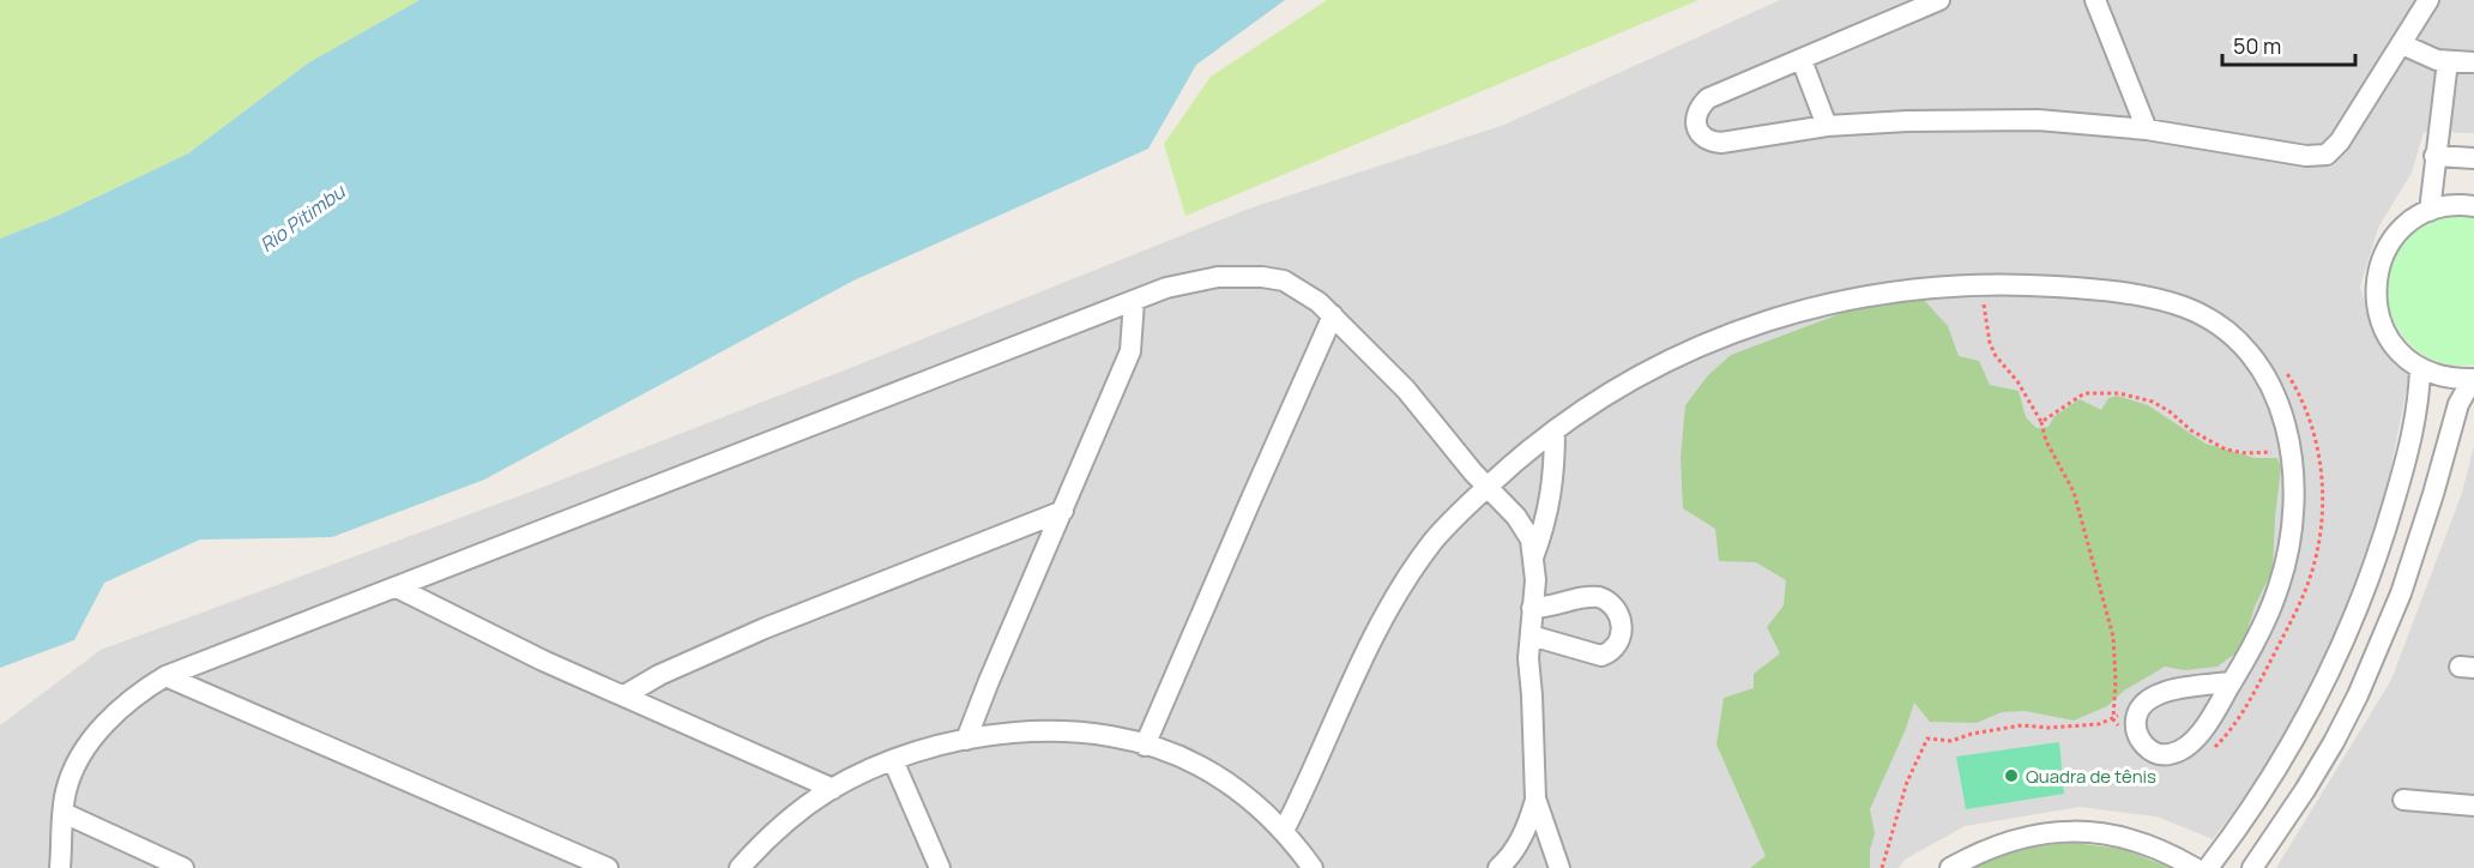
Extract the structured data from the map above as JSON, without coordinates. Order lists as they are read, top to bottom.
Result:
{
  "water": ["Rio Pitimbu"],
  "places": ["Quadra de tênis"],
  "scale_bar": "50 m"
}
